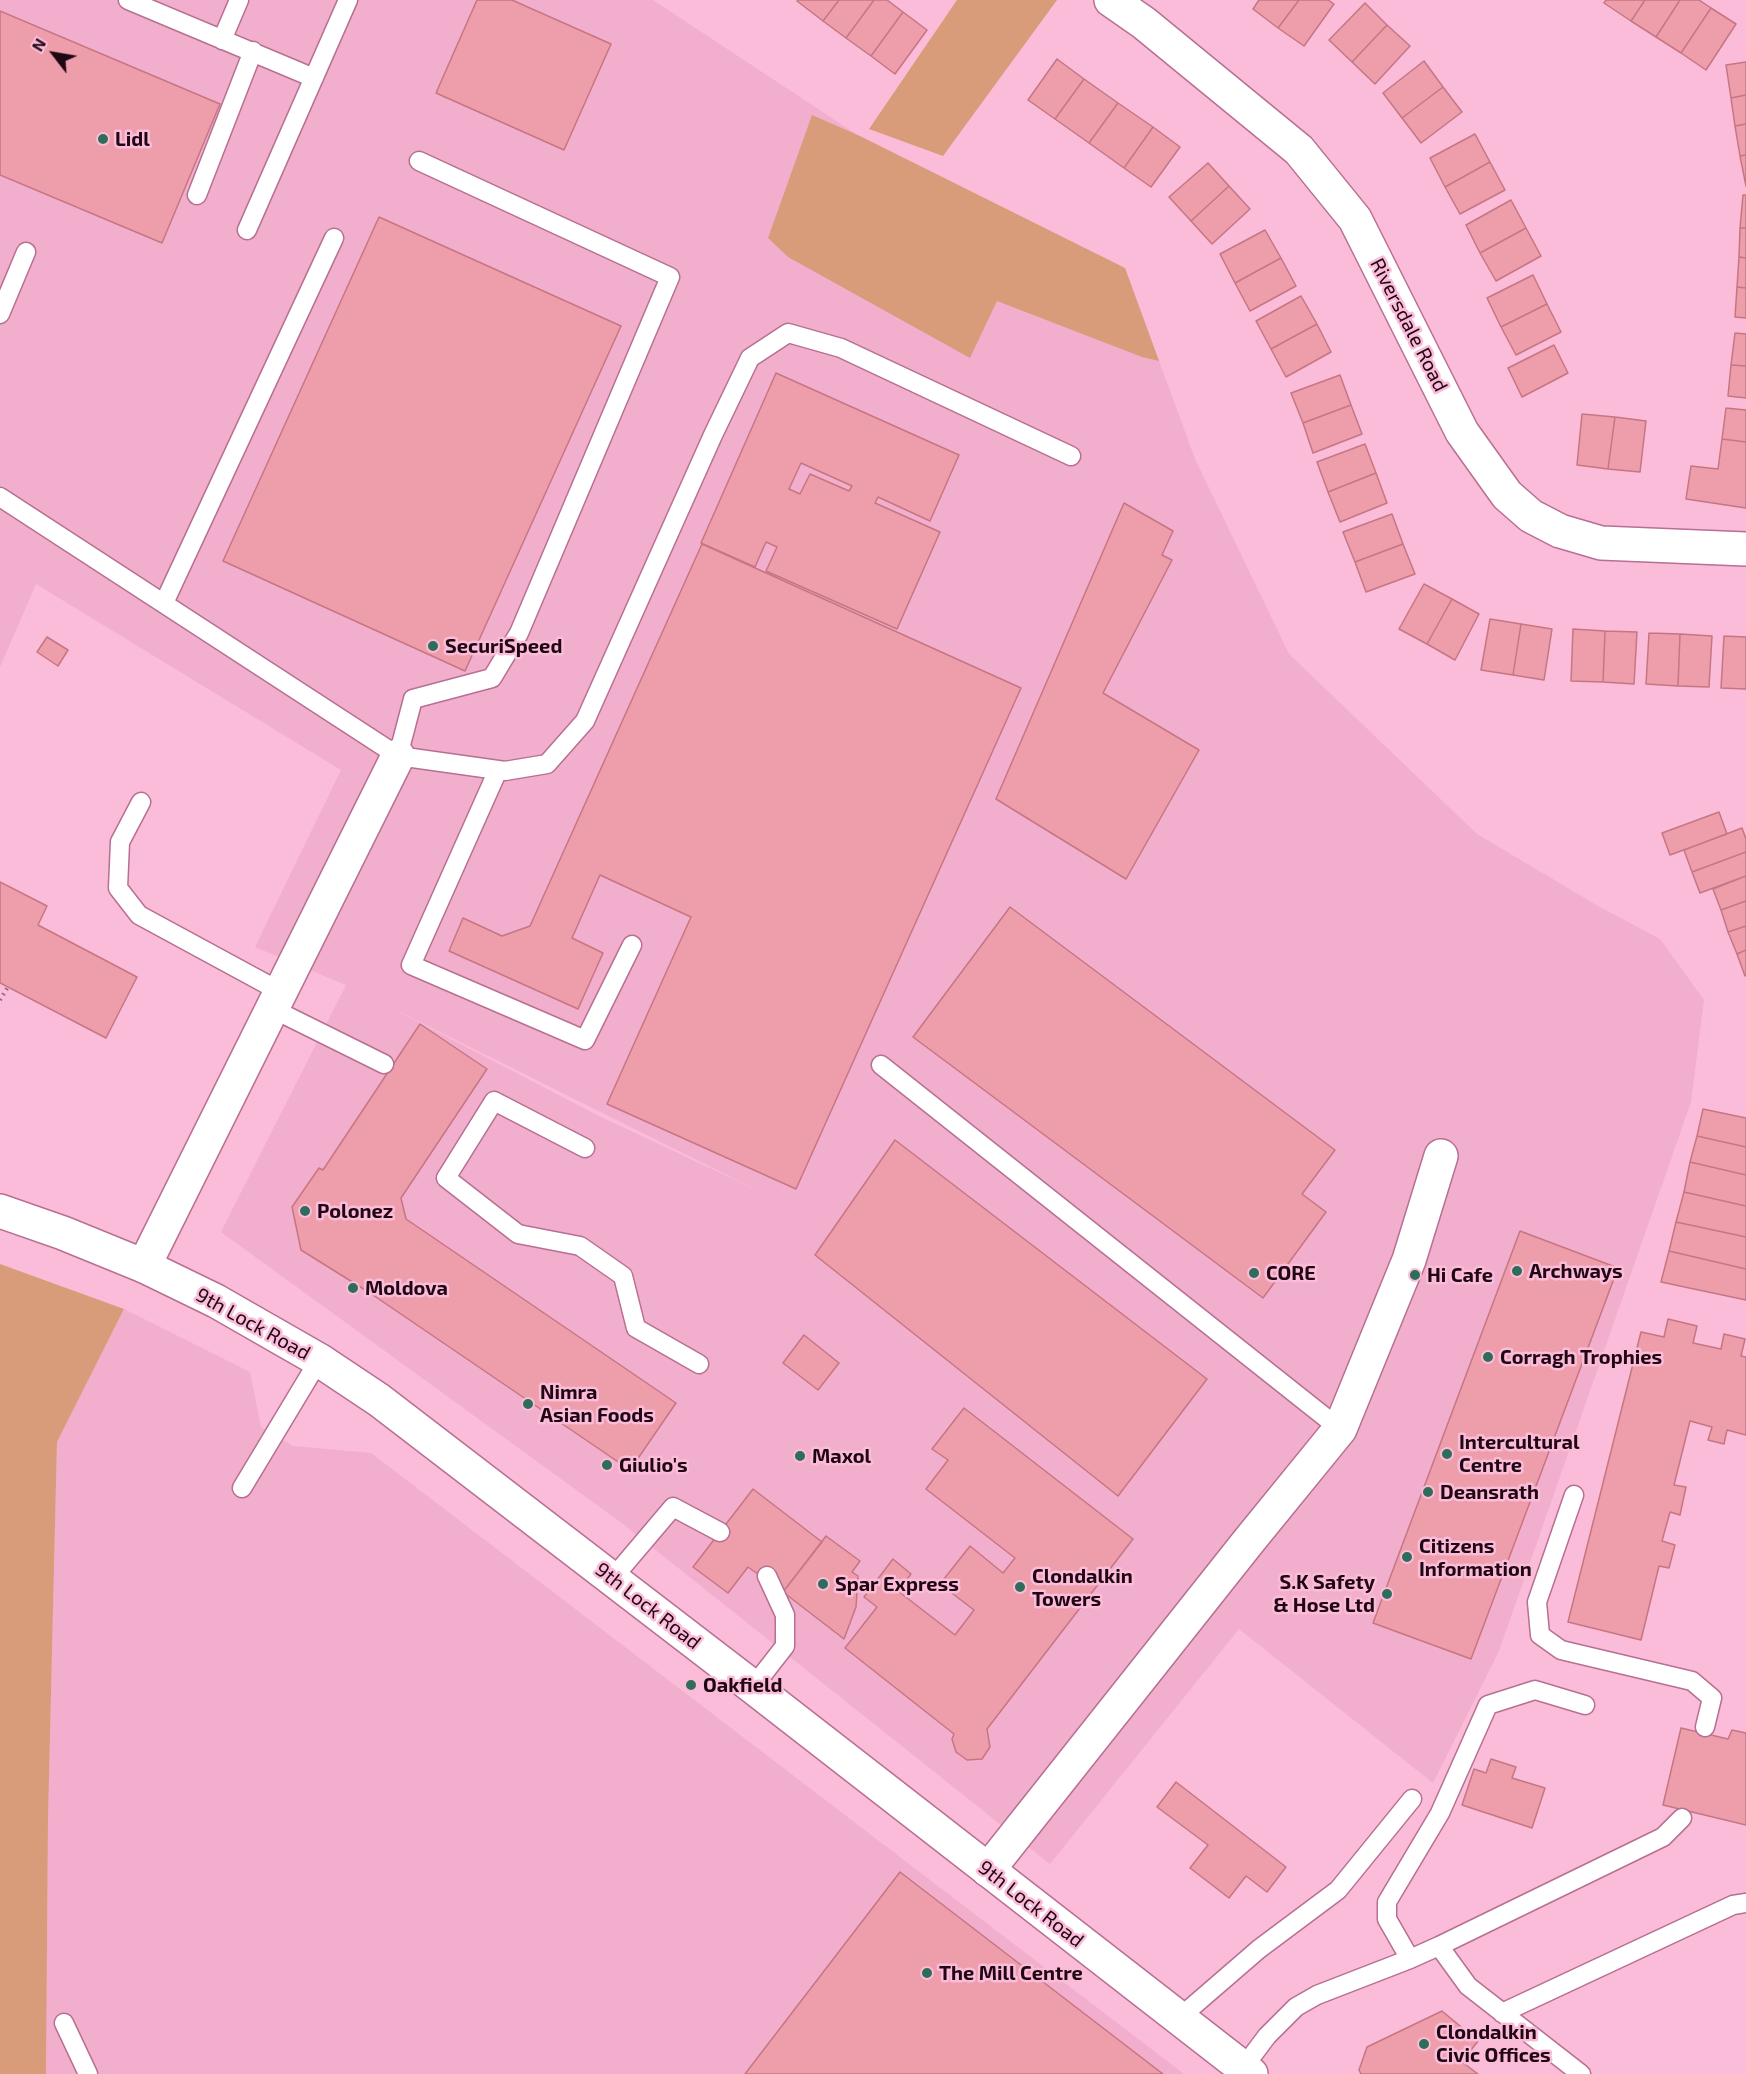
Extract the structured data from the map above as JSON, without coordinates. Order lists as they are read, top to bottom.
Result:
{
  "streets": {
    "street": ["Riversdale Road", "9th Lock Road"]
  },
  "places": [
    "Lidl",
    "SecuriSpeed",
    "Polonez",
    "Archways",
    "CORE",
    "Hi Cafe",
    "Moldova",
    "Corragh Trophies",
    "Nimra Asian Foods",
    "Intercultural Centre",
    "Maxol",
    "Giulio's",
    "Deansrath",
    "Citizens Information",
    "Spar Express",
    "Clondalkin Towers",
    "S.K Safety & Hose Ltd",
    "Oakfield",
    "The Mill Centre",
    "Clondalkin Civic Offices"
  ],
  "north": "top left"
}
